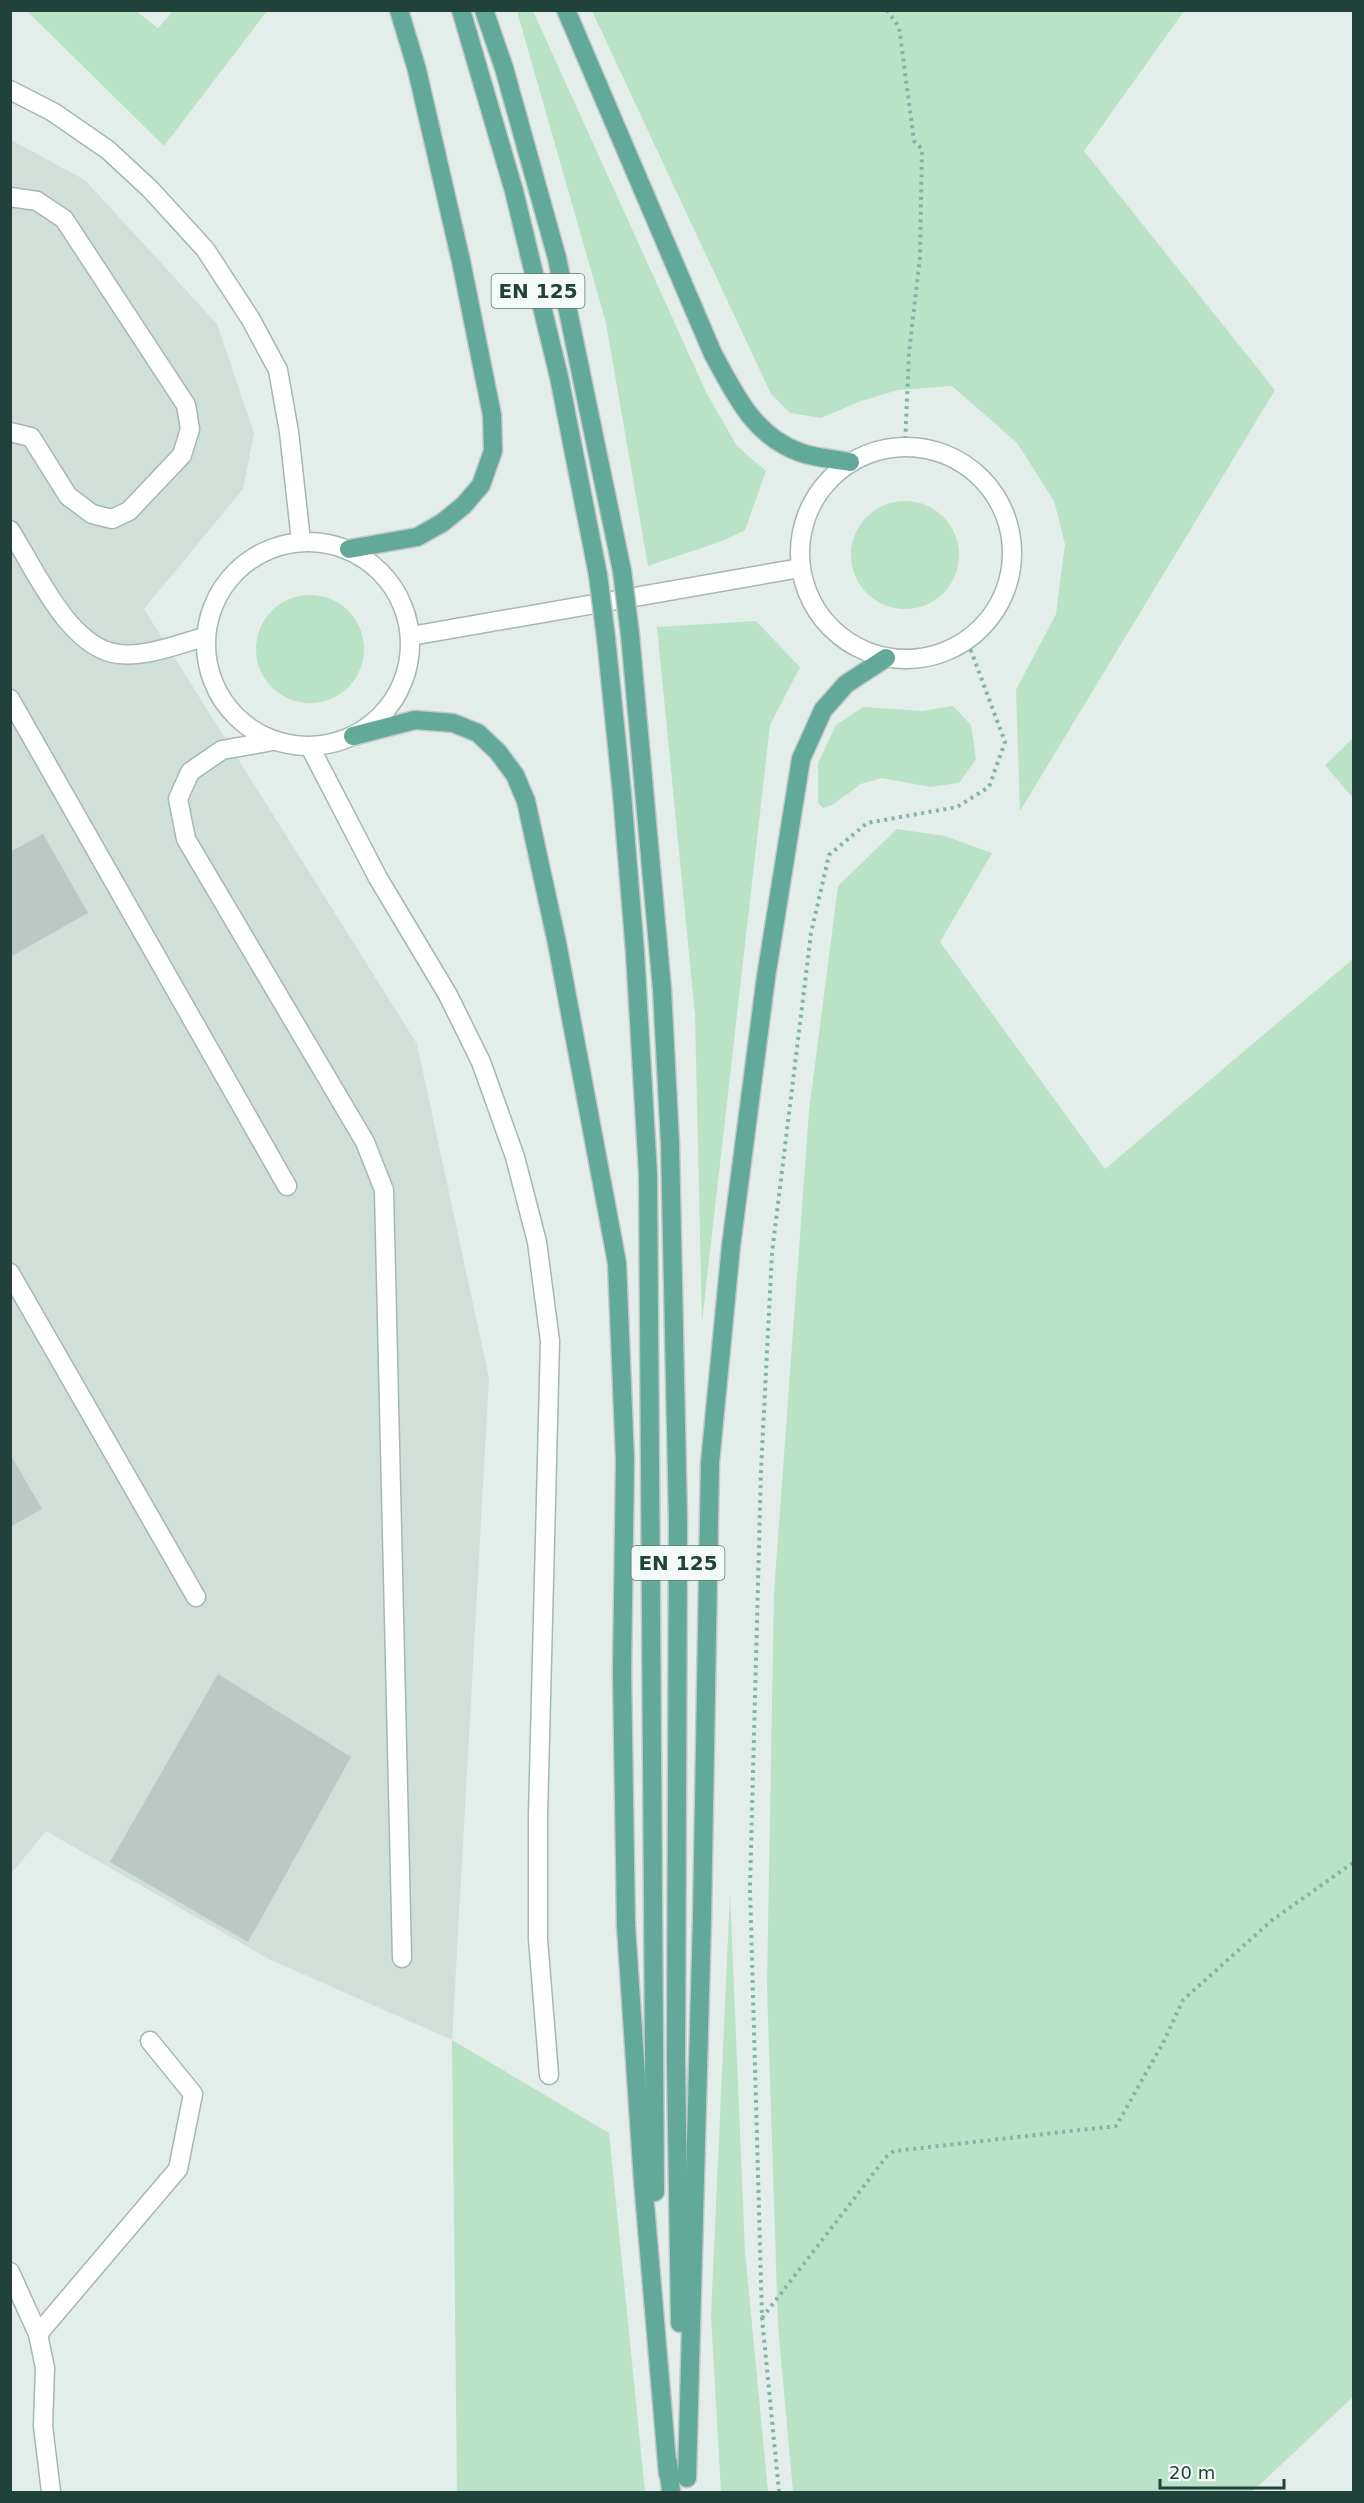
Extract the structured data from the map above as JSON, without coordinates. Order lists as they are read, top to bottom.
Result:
{
  "streets": {
    "main road": ["EN 125"]
  },
  "scale_bar": "20 m"
}
